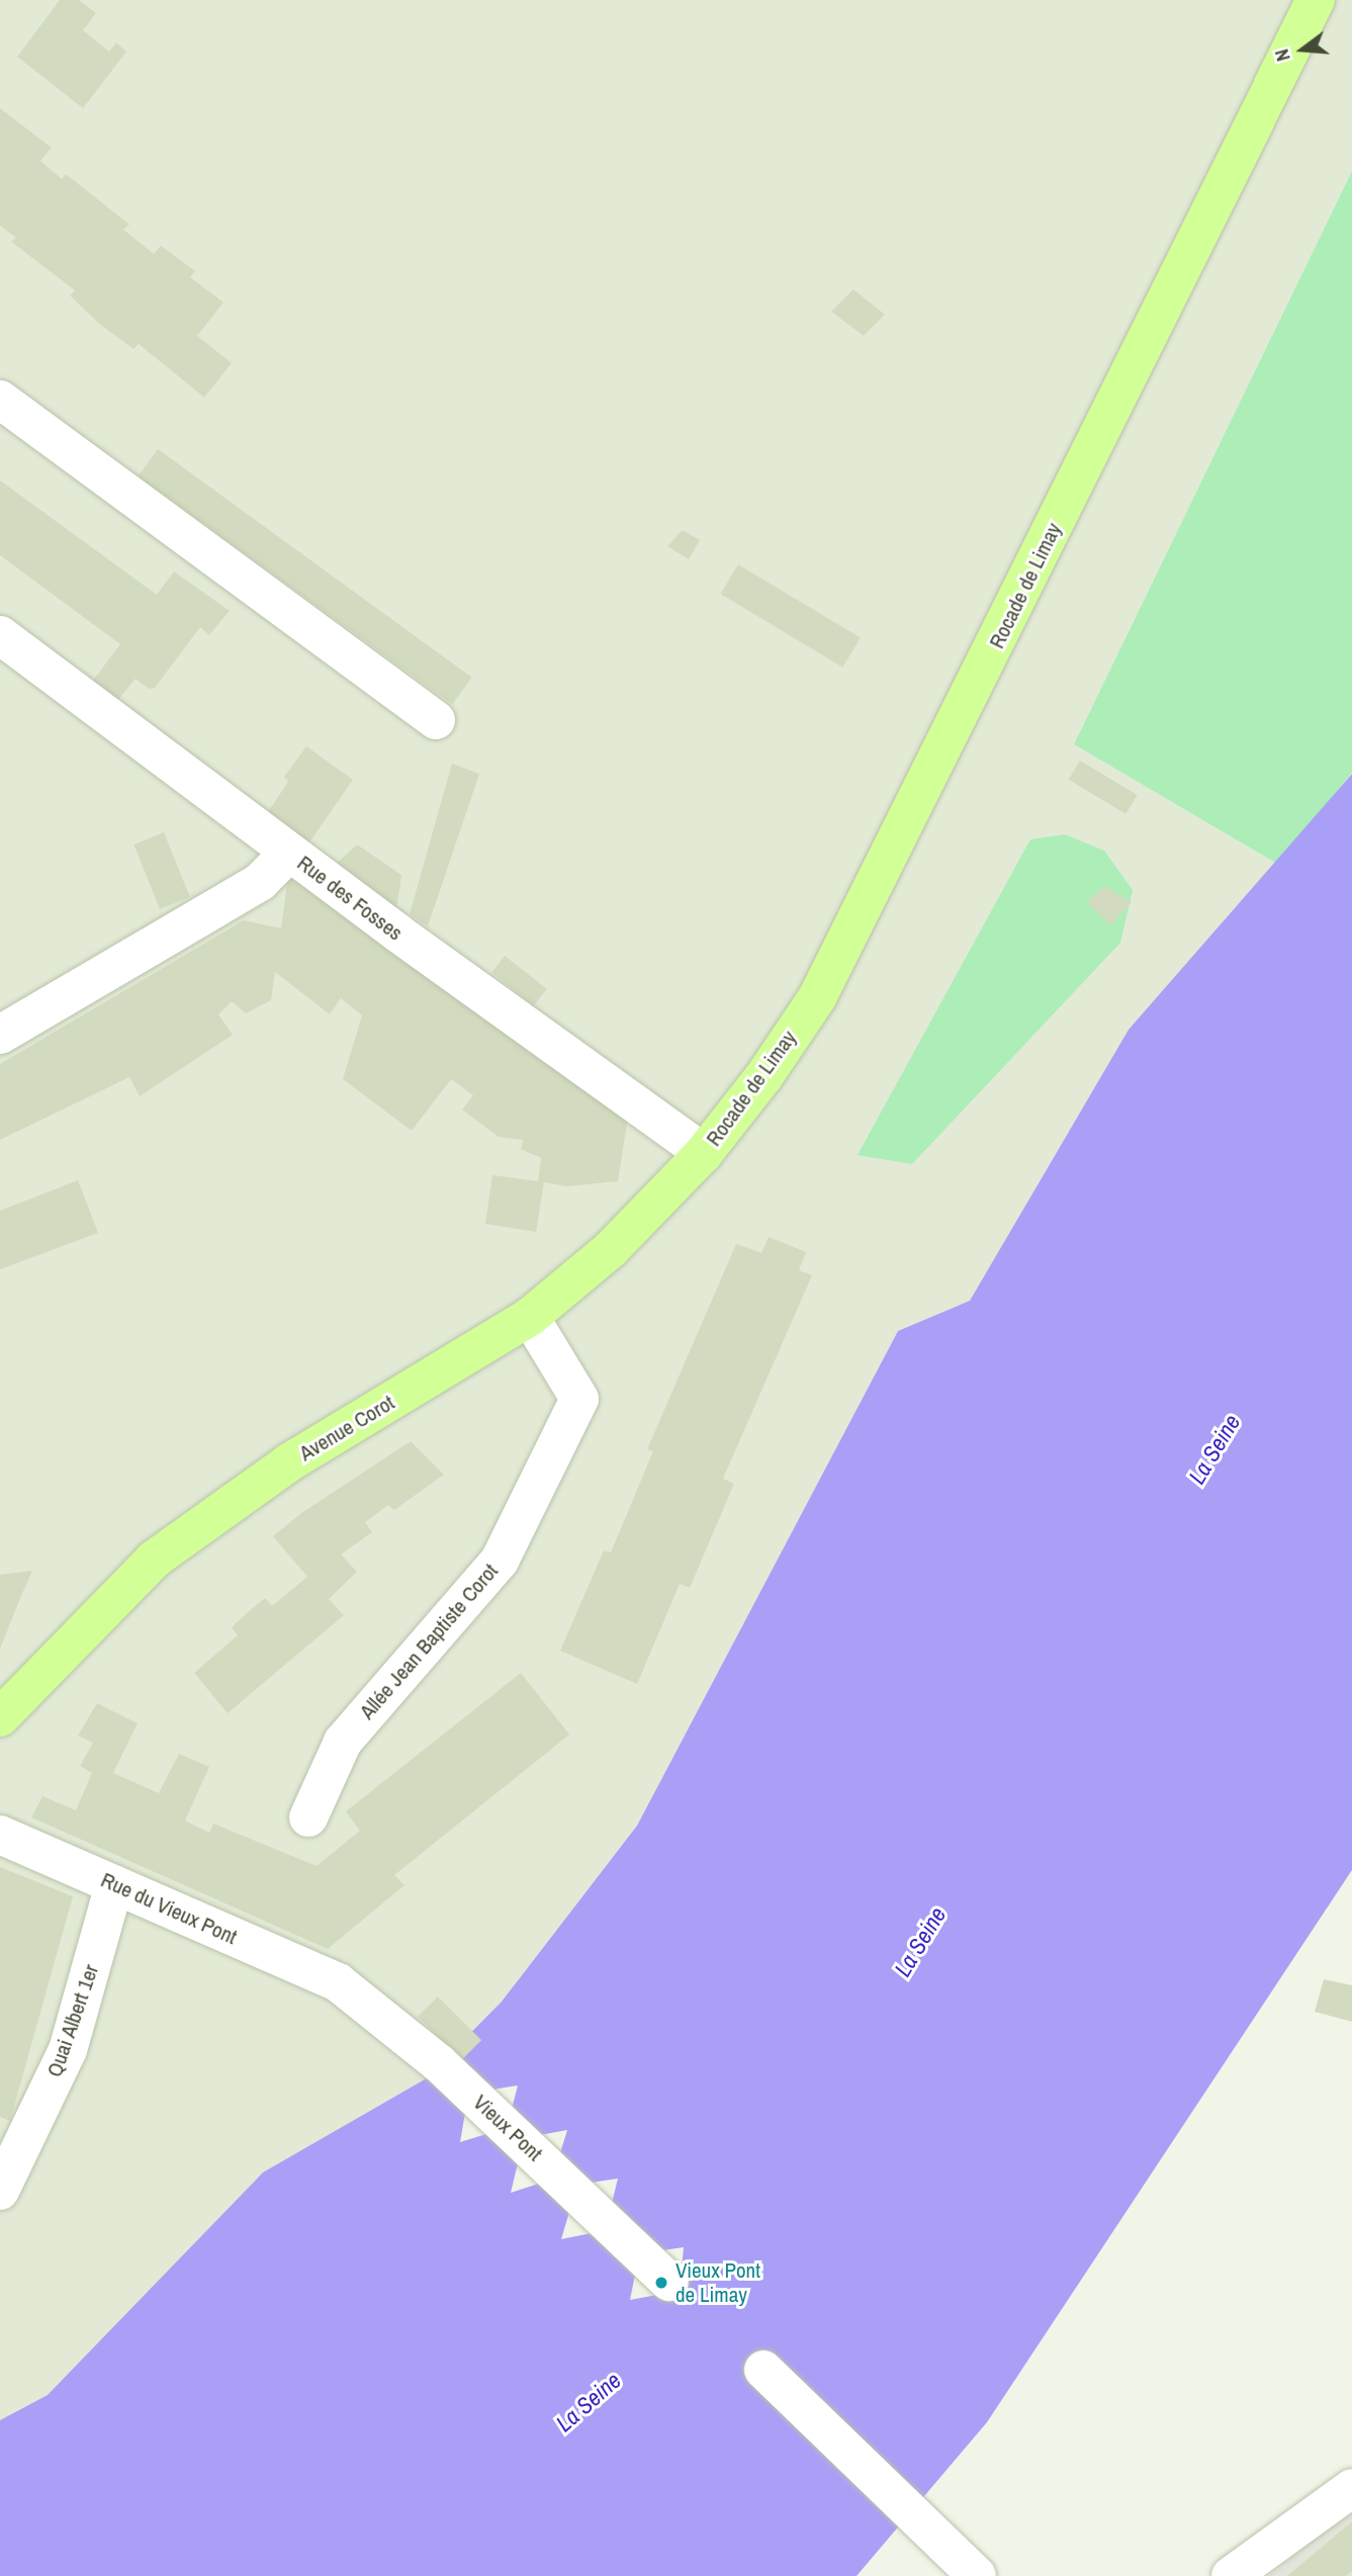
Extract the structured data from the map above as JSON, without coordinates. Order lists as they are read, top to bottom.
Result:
{
  "streets": {
    "main road": ["Rocade de Limay", "Avenue Corot"],
    "street": [
      "Rue des Fosses",
      "Allée Jean Baptiste Corot",
      "Rue du Vieux Pont",
      "Quai Albert 1er",
      "Vieux Pont"
    ]
  },
  "crossings": [
    ["Rocade de Limay", "Rue des Fosses"],
    ["Rocade de Limay", "Avenue Corot"],
    ["Rue des Fosses", "Avenue Corot"],
    ["Avenue Corot", "Allée Jean Baptiste Corot"],
    ["Rue du Vieux Pont", "Quai Albert 1er"],
    ["Rue du Vieux Pont", "Vieux Pont"]
  ],
  "water": ["La Seine"],
  "places": ["Vieux Pont de Limay"],
  "north": "left"
}
